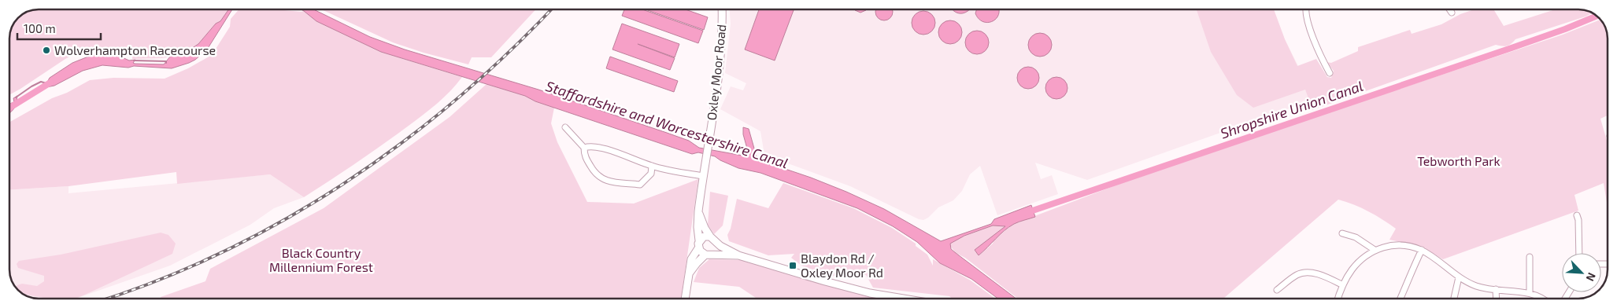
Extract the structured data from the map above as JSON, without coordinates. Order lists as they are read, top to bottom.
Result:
{
  "streets": {
    "street": ["Oxley Moor Road"]
  },
  "water": ["Shropshire Union Canal", "Staffordshire and Worcestershire Canal"],
  "parks": ["Tebworth Park", "Black Country Millennium Forest"],
  "places": {
    "other": ["Wolverhampton Racecourse"],
    "transit": ["Blaydon Rd / Oxley Moor Rd"]
  },
  "scale_bar": "100 m",
  "north": "bottom right"
}
